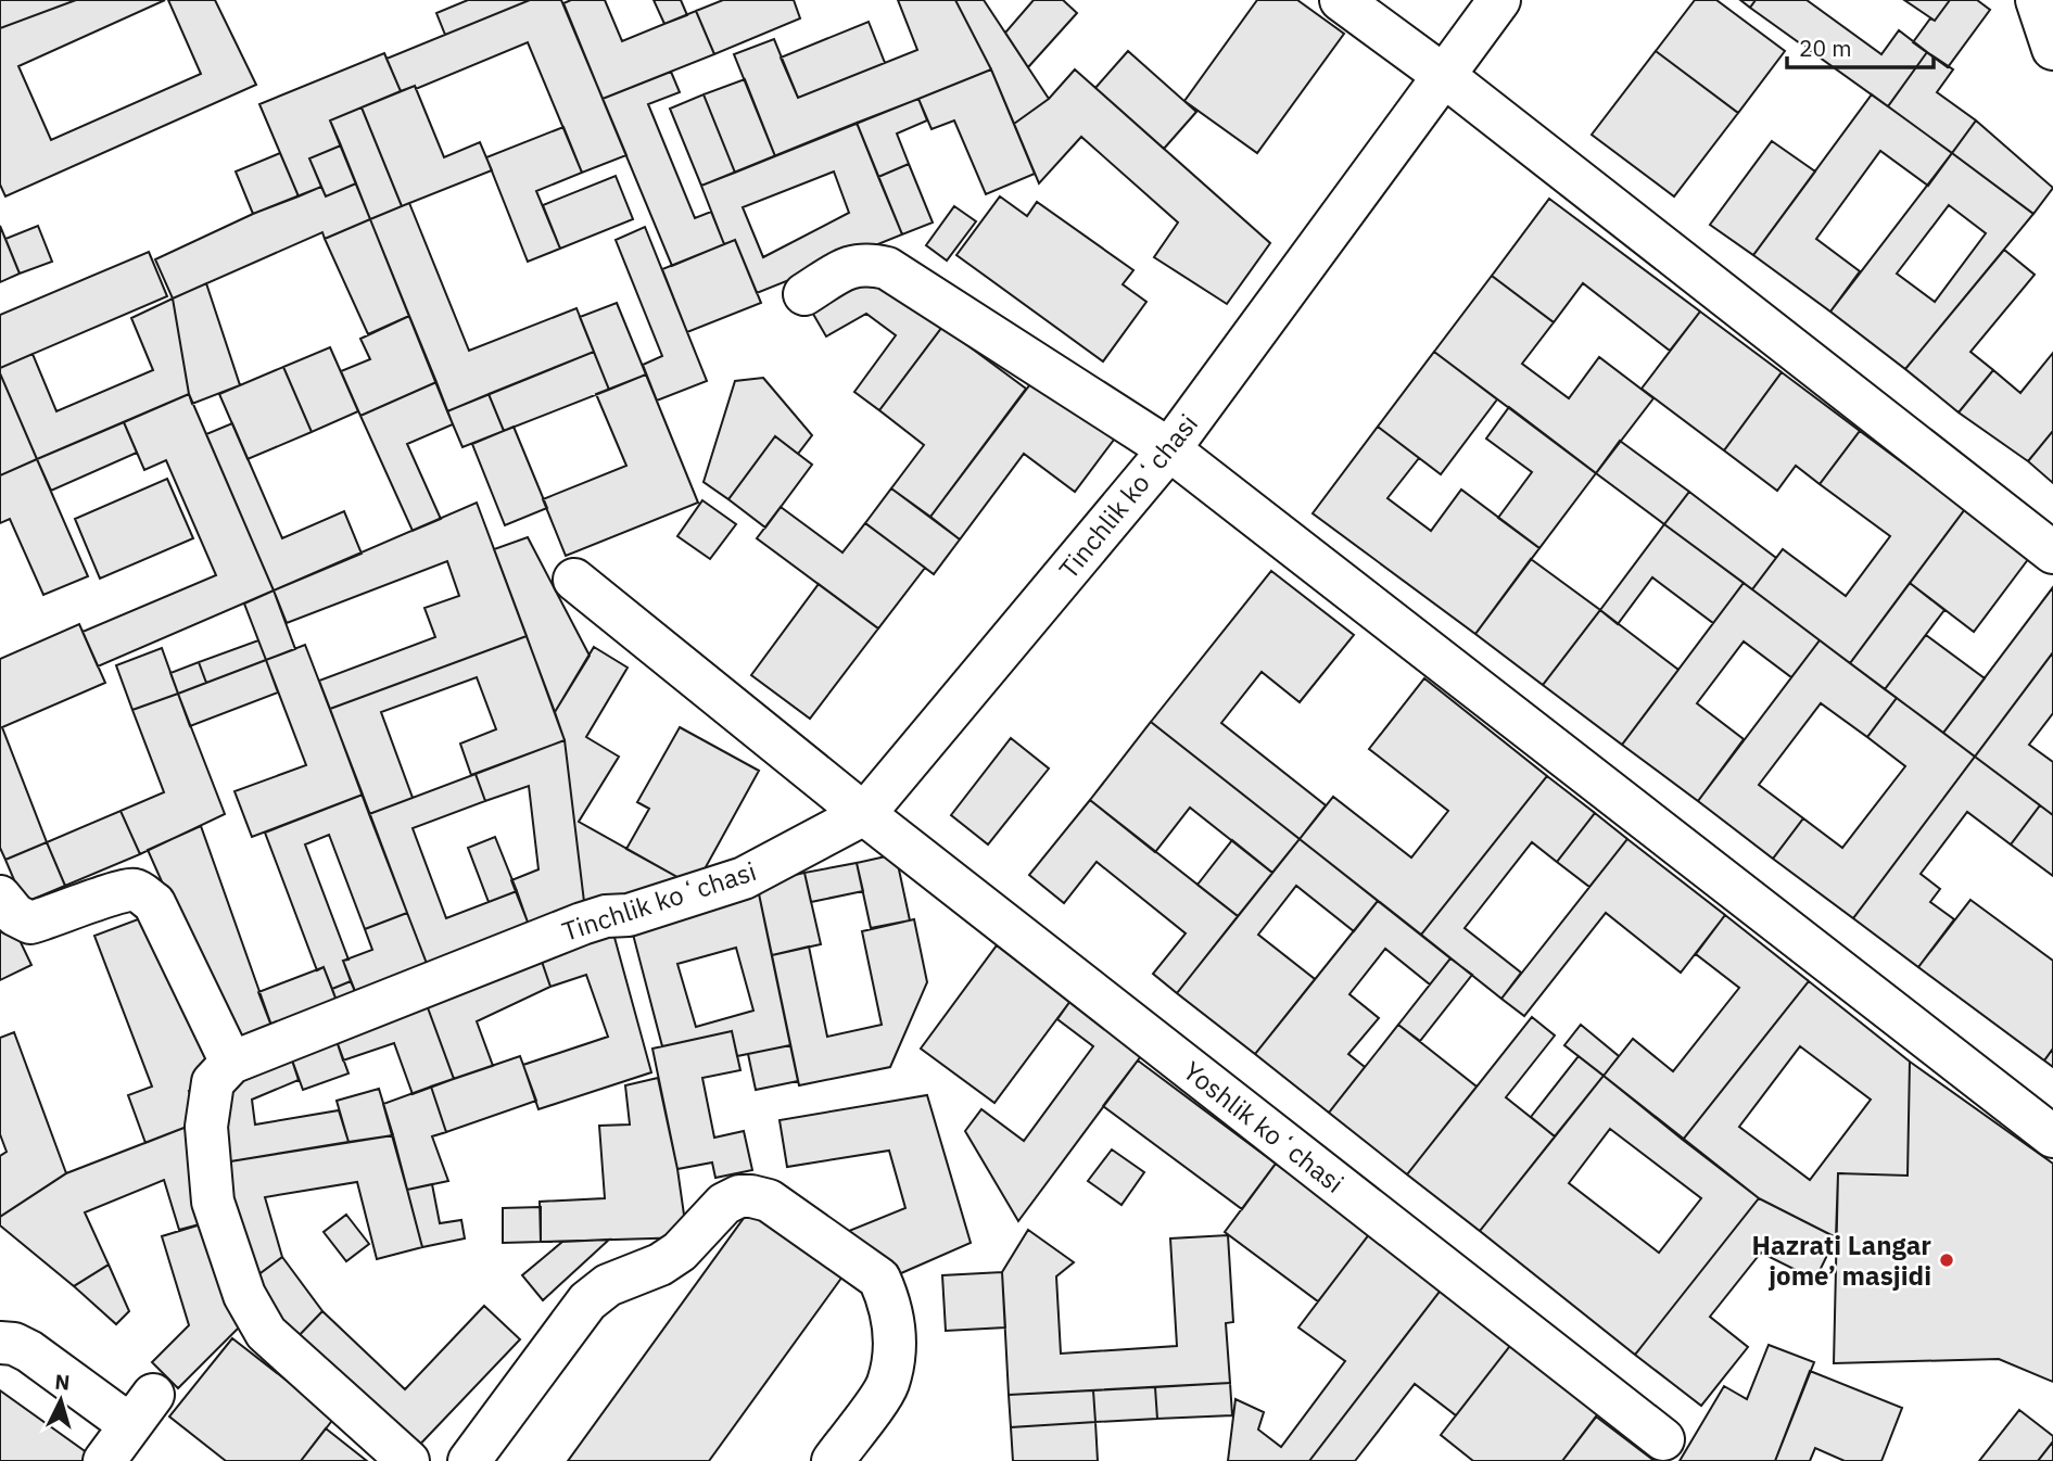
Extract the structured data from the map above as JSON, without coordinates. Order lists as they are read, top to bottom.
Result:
{
  "streets": {
    "street": ["Tinchlik koʻchasi", "Yoshlik koʻchasi"]
  },
  "crossings": [
    ["Tinchlik koʻchasi", "Yoshlik koʻchasi"]
  ],
  "places": ["Hazrati Langar jome’ masjidi"],
  "scale_bar": "20 m",
  "north": "top"
}
